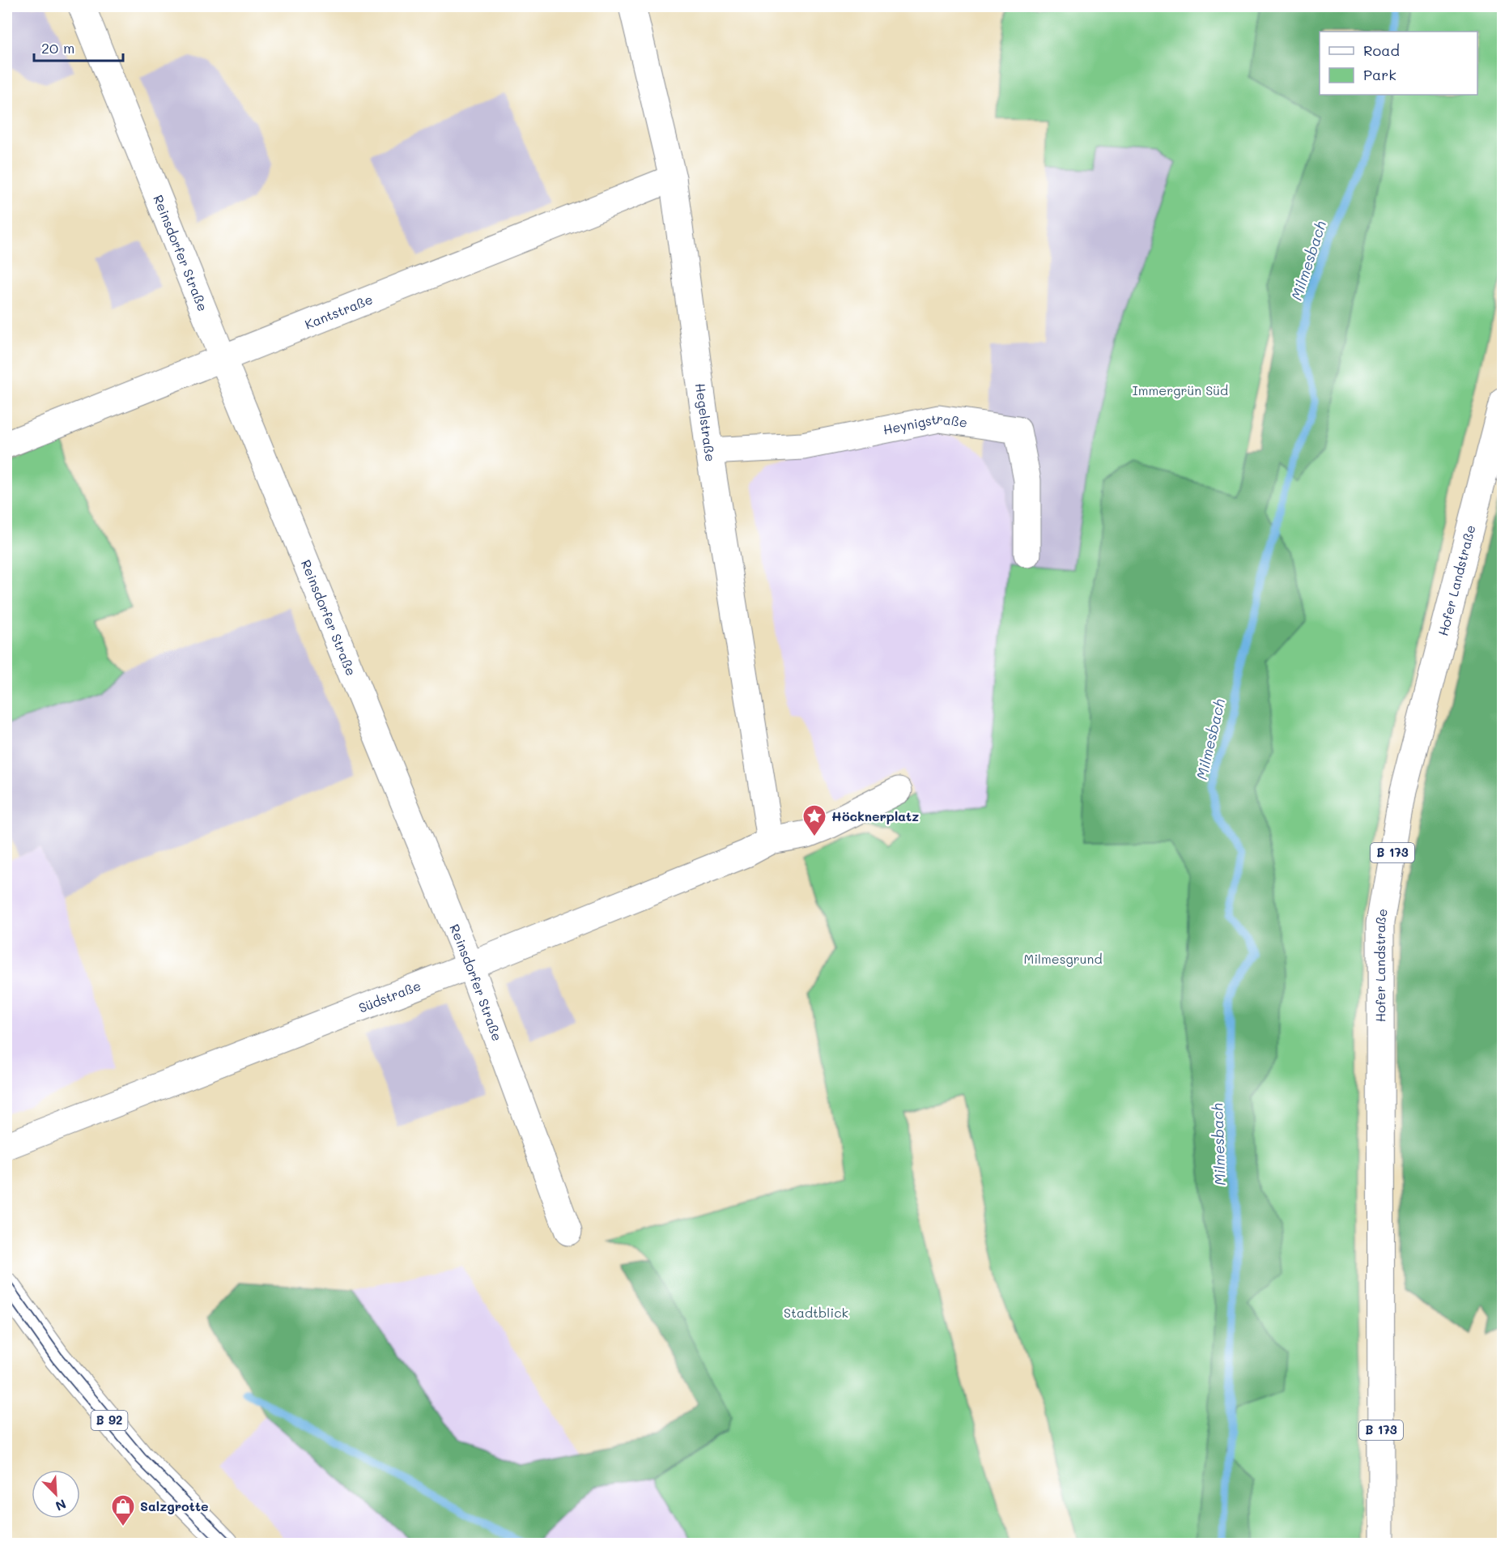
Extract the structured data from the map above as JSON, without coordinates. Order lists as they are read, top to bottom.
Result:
{
  "streets": {
    "street": [
      "Reinsdorfer Straße",
      "Kantstraße",
      "Hegelstraße",
      "Heynigstraße",
      "Hofer Landstraße",
      "B 173",
      "Südstraße",
      "B 92"
    ]
  },
  "crossings": [
    ["Reinsdorfer Straße", "Kantstraße"],
    ["Reinsdorfer Straße", "Südstraße"],
    ["Kantstraße", "Hegelstraße"],
    ["Hegelstraße", "Heynigstraße"],
    ["Hegelstraße", "Südstraße"]
  ],
  "water": ["Milmesbach"],
  "parks": ["Immergrün Süd", "Milmesgrund", "Stadtblick"],
  "places": {
    "place": ["Höcknerplatz"],
    "shop": ["Salzgrotte"]
  },
  "legend": ["Road", "Park"],
  "scale_bar": "20 m",
  "north": "bottom right"
}
